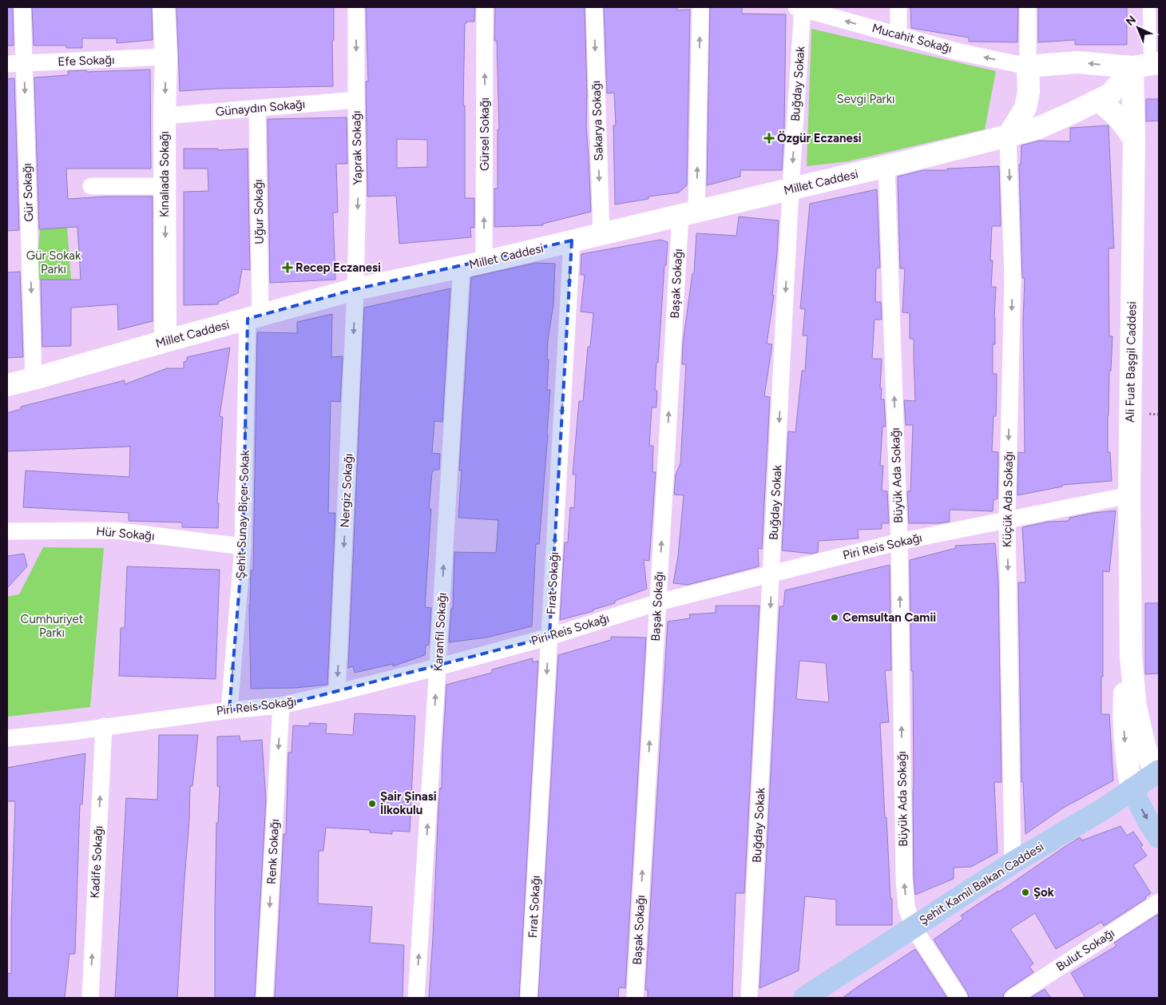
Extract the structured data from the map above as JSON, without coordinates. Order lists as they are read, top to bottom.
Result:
{
  "streets": {
    "main road": [
      "Kınalıada Sokağı",
      "Millet Caddesi",
      "Ali Fuat Başgil Caddesi",
      "Şehit Kamil Balkan Caddesi"
    ],
    "street": [
      "Mucahit Sokağı",
      "Efe Sokağı",
      "Buğday Sokak",
      "Günaydın Sokağı",
      "Sakarya Sokağı",
      "Gürsel Sokağı",
      "Yaprak Sokağı",
      "Gür Sokağı",
      "Uğur Sokağı",
      "Başak Sokağı",
      "Büyük Ada Sokağı",
      "Nergiz Sokağı",
      "Küçük Ada Sokağı",
      "Şehit Sunay Biçer Sokak",
      "Hür Sokağı",
      "Piri Reis Sokağı",
      "Fırat Sokağı",
      "Karanfil Sokağı",
      "Renk Sokağı",
      "Kadife Sokağı",
      "Bulut Sokağı"
    ]
  },
  "crossings": [
    ["Mucahit Sokağı", "Buğday Sokak"],
    ["Efe Sokağı", "Kınalıada Sokağı"],
    ["Efe Sokağı", "Gür Sokağı"],
    ["Buğday Sokak", "Millet Caddesi"],
    ["Buğday Sokak", "Piri Reis Sokağı"],
    ["Günaydın Sokağı", "Yaprak Sokağı"],
    ["Günaydın Sokağı", "Kınalıada Sokağı"],
    ["Günaydın Sokağı", "Uğur Sokağı"],
    ["Sakarya Sokağı", "Millet Caddesi"],
    ["Gürsel Sokağı", "Millet Caddesi"],
    ["Yaprak Sokağı", "Millet Caddesi"],
    ["Yaprak Sokağı", "Nergiz Sokağı"],
    ["Kınalıada Sokağı", "Millet Caddesi"],
    ["Millet Caddesi", "Gür Sokağı"],
    ["Millet Caddesi", "Uğur Sokağı"],
    ["Millet Caddesi", "Başak Sokağı"],
    ["Millet Caddesi", "Ali Fuat Başgil Caddesi"],
    ["Millet Caddesi", "Büyük Ada Sokağı"],
    ["Millet Caddesi", "Nergiz Sokağı"],
    ["Millet Caddesi", "Küçük Ada Sokağı"],
    ["Millet Caddesi", "Şehit Sunay Biçer Sokak"],
    ["Millet Caddesi", "Fırat Sokağı"],
    ["Millet Caddesi", "Karanfil Sokağı"],
    ["Uğur Sokağı", "Şehit Sunay Biçer Sokak"],
    ["Başak Sokağı", "Piri Reis Sokağı"],
    ["Ali Fuat Başgil Caddesi", "Piri Reis Sokağı"],
    ["Büyük Ada Sokağı", "Piri Reis Sokağı"],
    ["Büyük Ada Sokağı", "Şehit Kamil Balkan Caddesi"],
    ["Nergiz Sokağı", "Piri Reis Sokağı"],
    ["Küçük Ada Sokağı", "Piri Reis Sokağı"],
    ["Küçük Ada Sokağı", "Şehit Kamil Balkan Caddesi"],
    ["Şehit Sunay Biçer Sokak", "Hür Sokağı"],
    ["Şehit Sunay Biçer Sokak", "Piri Reis Sokağı"],
    ["Piri Reis Sokağı", "Fırat Sokağı"],
    ["Piri Reis Sokağı", "Karanfil Sokağı"],
    ["Piri Reis Sokağı", "Renk Sokağı"],
    ["Piri Reis Sokağı", "Kadife Sokağı"]
  ],
  "one_way": [
    "Mucahit Sokağı",
    "Buğday Sokak",
    "Sakarya Sokağı",
    "Gürsel Sokağı",
    "Yaprak Sokağı",
    "Kınalıada Sokağı",
    "Gür Sokağı",
    "Başak Sokağı",
    "Büyük Ada Sokağı",
    "Nergiz Sokağı",
    "Küçük Ada Sokağı",
    "Şehit Sunay Biçer Sokak",
    "Fırat Sokağı",
    "Karanfil Sokağı",
    "Renk Sokağı",
    "Kadife Sokağı"
  ],
  "parks": ["Sevgi Parkı", "Gür Sokak Parkı", "Cumhuriyet Parkı"],
  "places": {
    "health": ["Özgür Eczanesi", "Recep Eczanesi"],
    "other": ["Cemsultan Camii", "Şair Şinasi İlkokulu", "Şok"]
  },
  "north": "top left"
}
